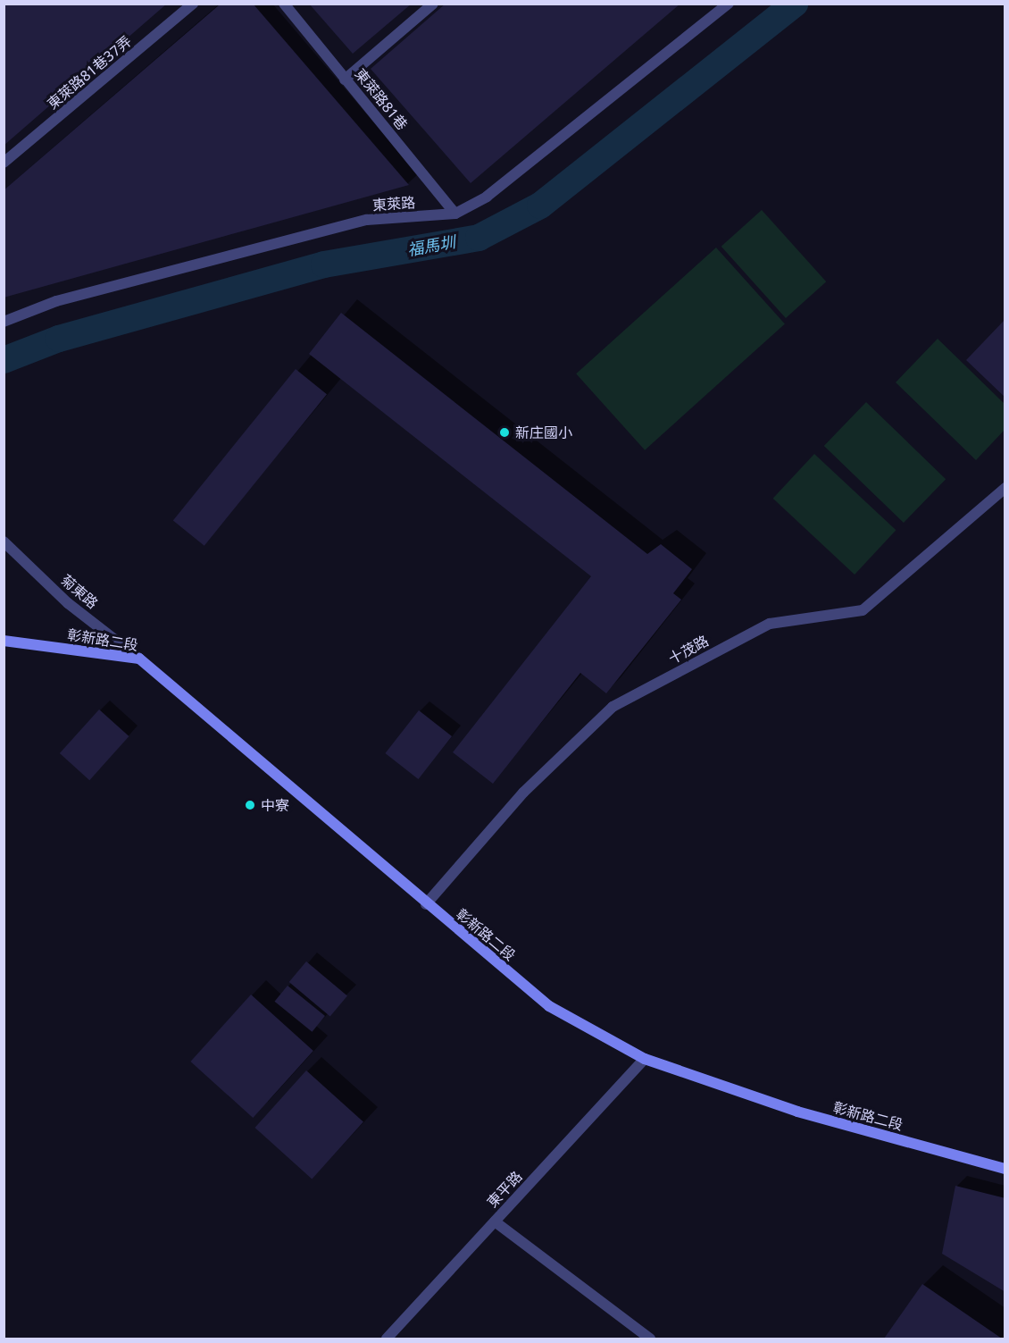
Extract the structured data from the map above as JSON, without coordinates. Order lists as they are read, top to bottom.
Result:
{
  "streets": {
    "street": [
      "東萊路81巷37弄",
      "東萊路81巷",
      "東萊路",
      "菊東路",
      "彰新路二段",
      "十茂路",
      "東平路"
    ]
  },
  "crossings": [
    ["東萊路81巷", "東萊路"],
    ["菊東路", "彰新路二段"],
    ["彰新路二段", "十茂路"],
    ["彰新路二段", "東平路"]
  ],
  "water": ["福馬圳"],
  "places": ["新庄國小", "中寮"]
}
